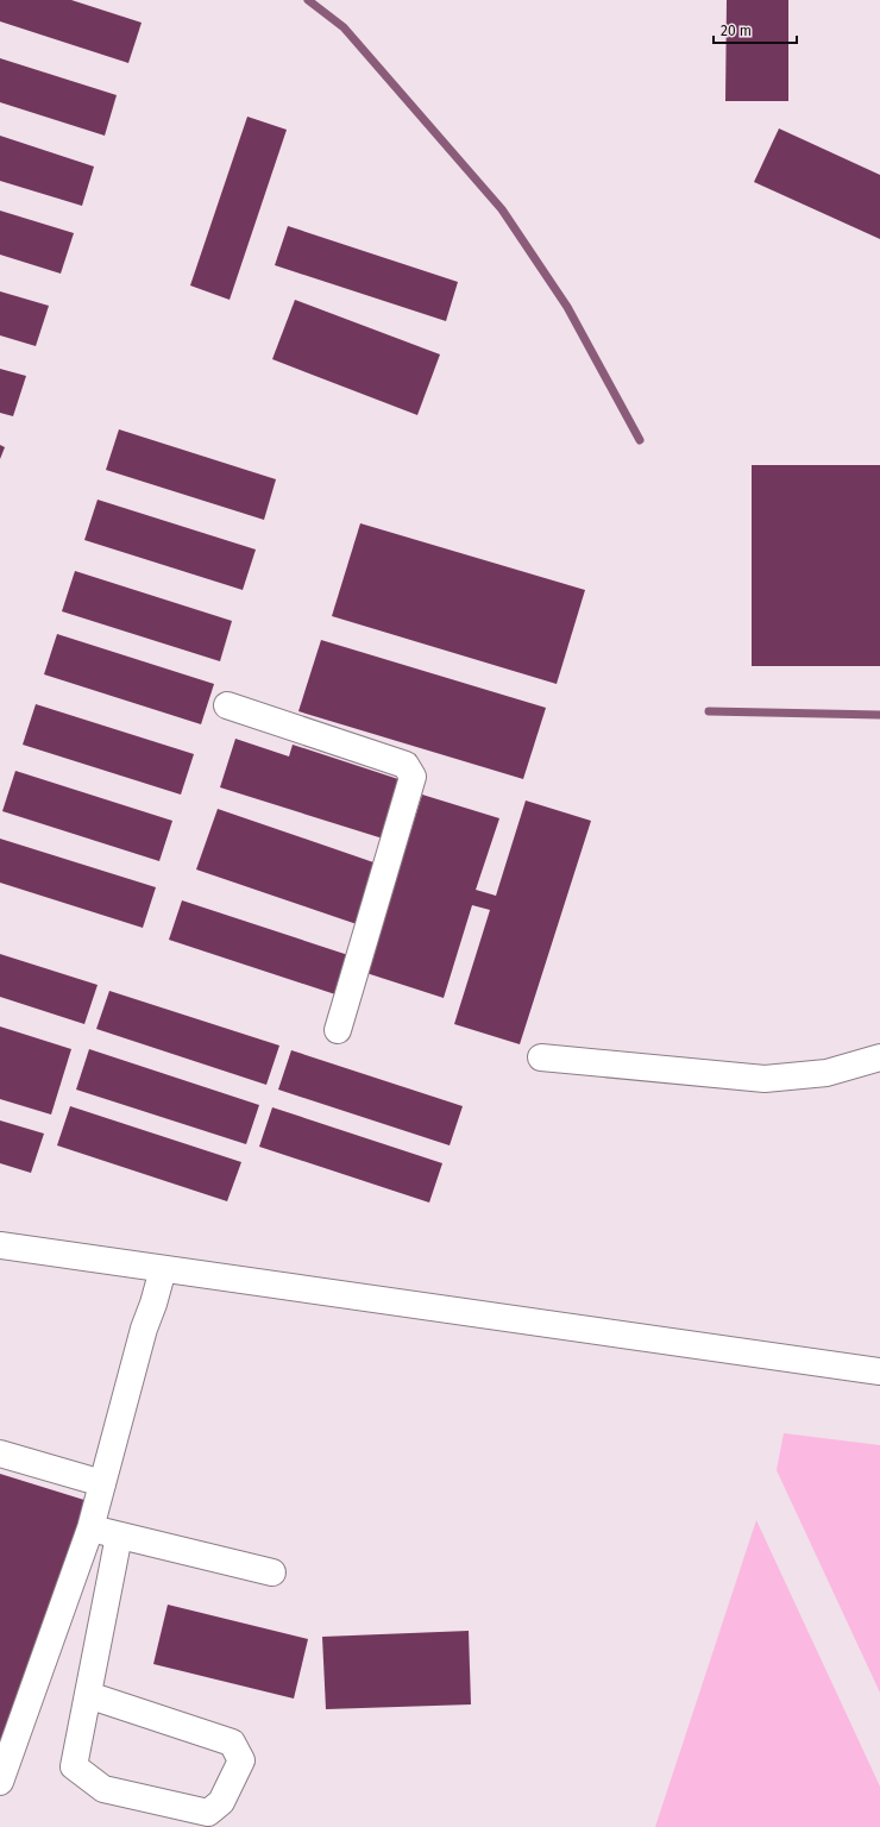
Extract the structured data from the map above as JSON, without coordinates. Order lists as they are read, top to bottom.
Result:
{
  "scale_bar": "20 m"
}
